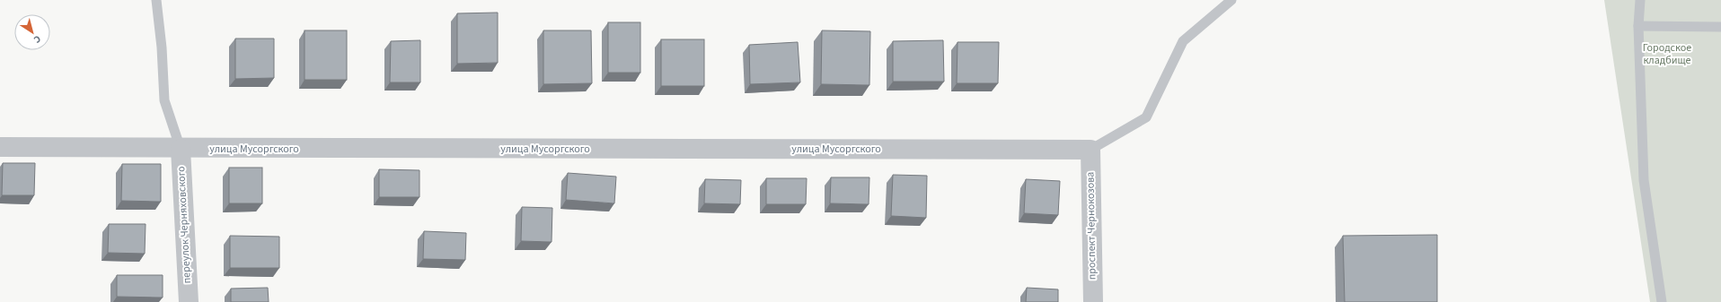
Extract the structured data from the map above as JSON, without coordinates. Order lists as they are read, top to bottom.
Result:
{
  "streets": {
    "street": ["улица Мусоргского", "переулок Черняховского", "проспект Чернокозова"]
  },
  "crossings": [
    ["улица Мусоргского", "переулок Черняховского"],
    ["улица Мусоргского", "проспект Чернокозова"]
  ],
  "parks": ["Городское кладбище"],
  "north": "bottom right"
}
